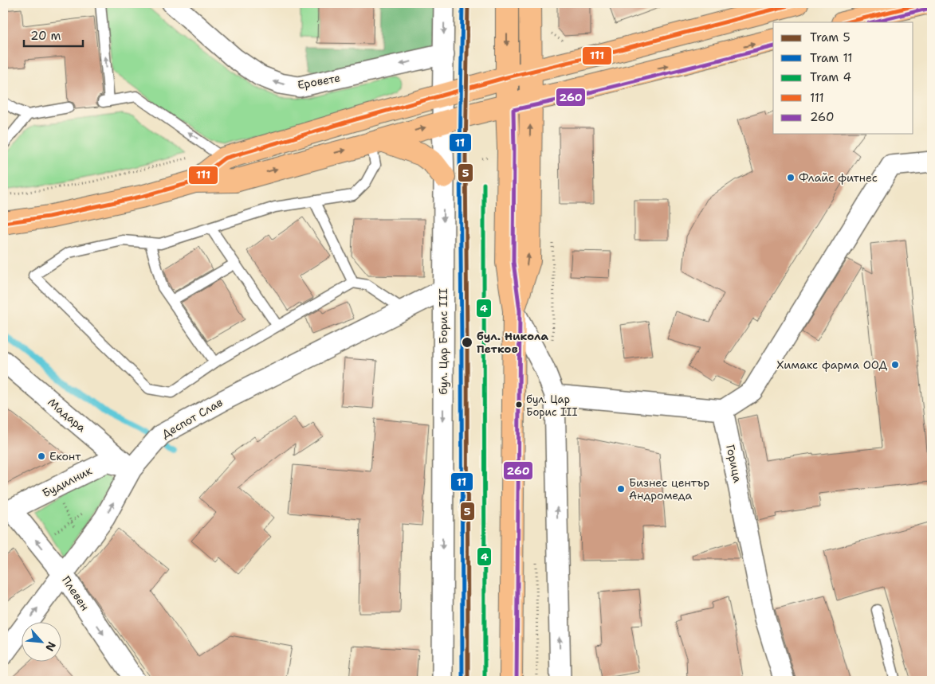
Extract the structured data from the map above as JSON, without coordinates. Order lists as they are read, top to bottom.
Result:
{
  "streets": {
    "street": [
      "Еровете",
      "бул. Цар Борис III",
      "Мадара",
      "Деспот Слав",
      "Горица",
      "Будилник",
      "Плевен"
    ]
  },
  "crossings": [
    ["Еровете", "бул. Цар Борис III"],
    ["бул. Цар Борис III", "Деспот Слав"],
    ["Мадара", "Деспот Слав"],
    ["Мадара", "Будилник"],
    ["Деспот Слав", "Будилник"],
    ["Деспот Слав", "Плевен"],
    ["Будилник", "Плевен"]
  ],
  "one_way": ["Еровете"],
  "places": [
    "Флайс фитнес",
    "бул. Никола Петков",
    "Химакс фарма ООД",
    "бул. Цар Борис ІІІ",
    "Еконт",
    "Бизнес център Андромеда"
  ],
  "lines": [
    "tram line 5",
    "tram line 11",
    "transit line 111",
    "transit line 260",
    "tram line 4"
  ],
  "legend": [
    "Tram 5",
    "Tram 11",
    "Tram 4",
    "111",
    "260"
  ],
  "scale_bar": "20 m",
  "north": "bottom right"
}
